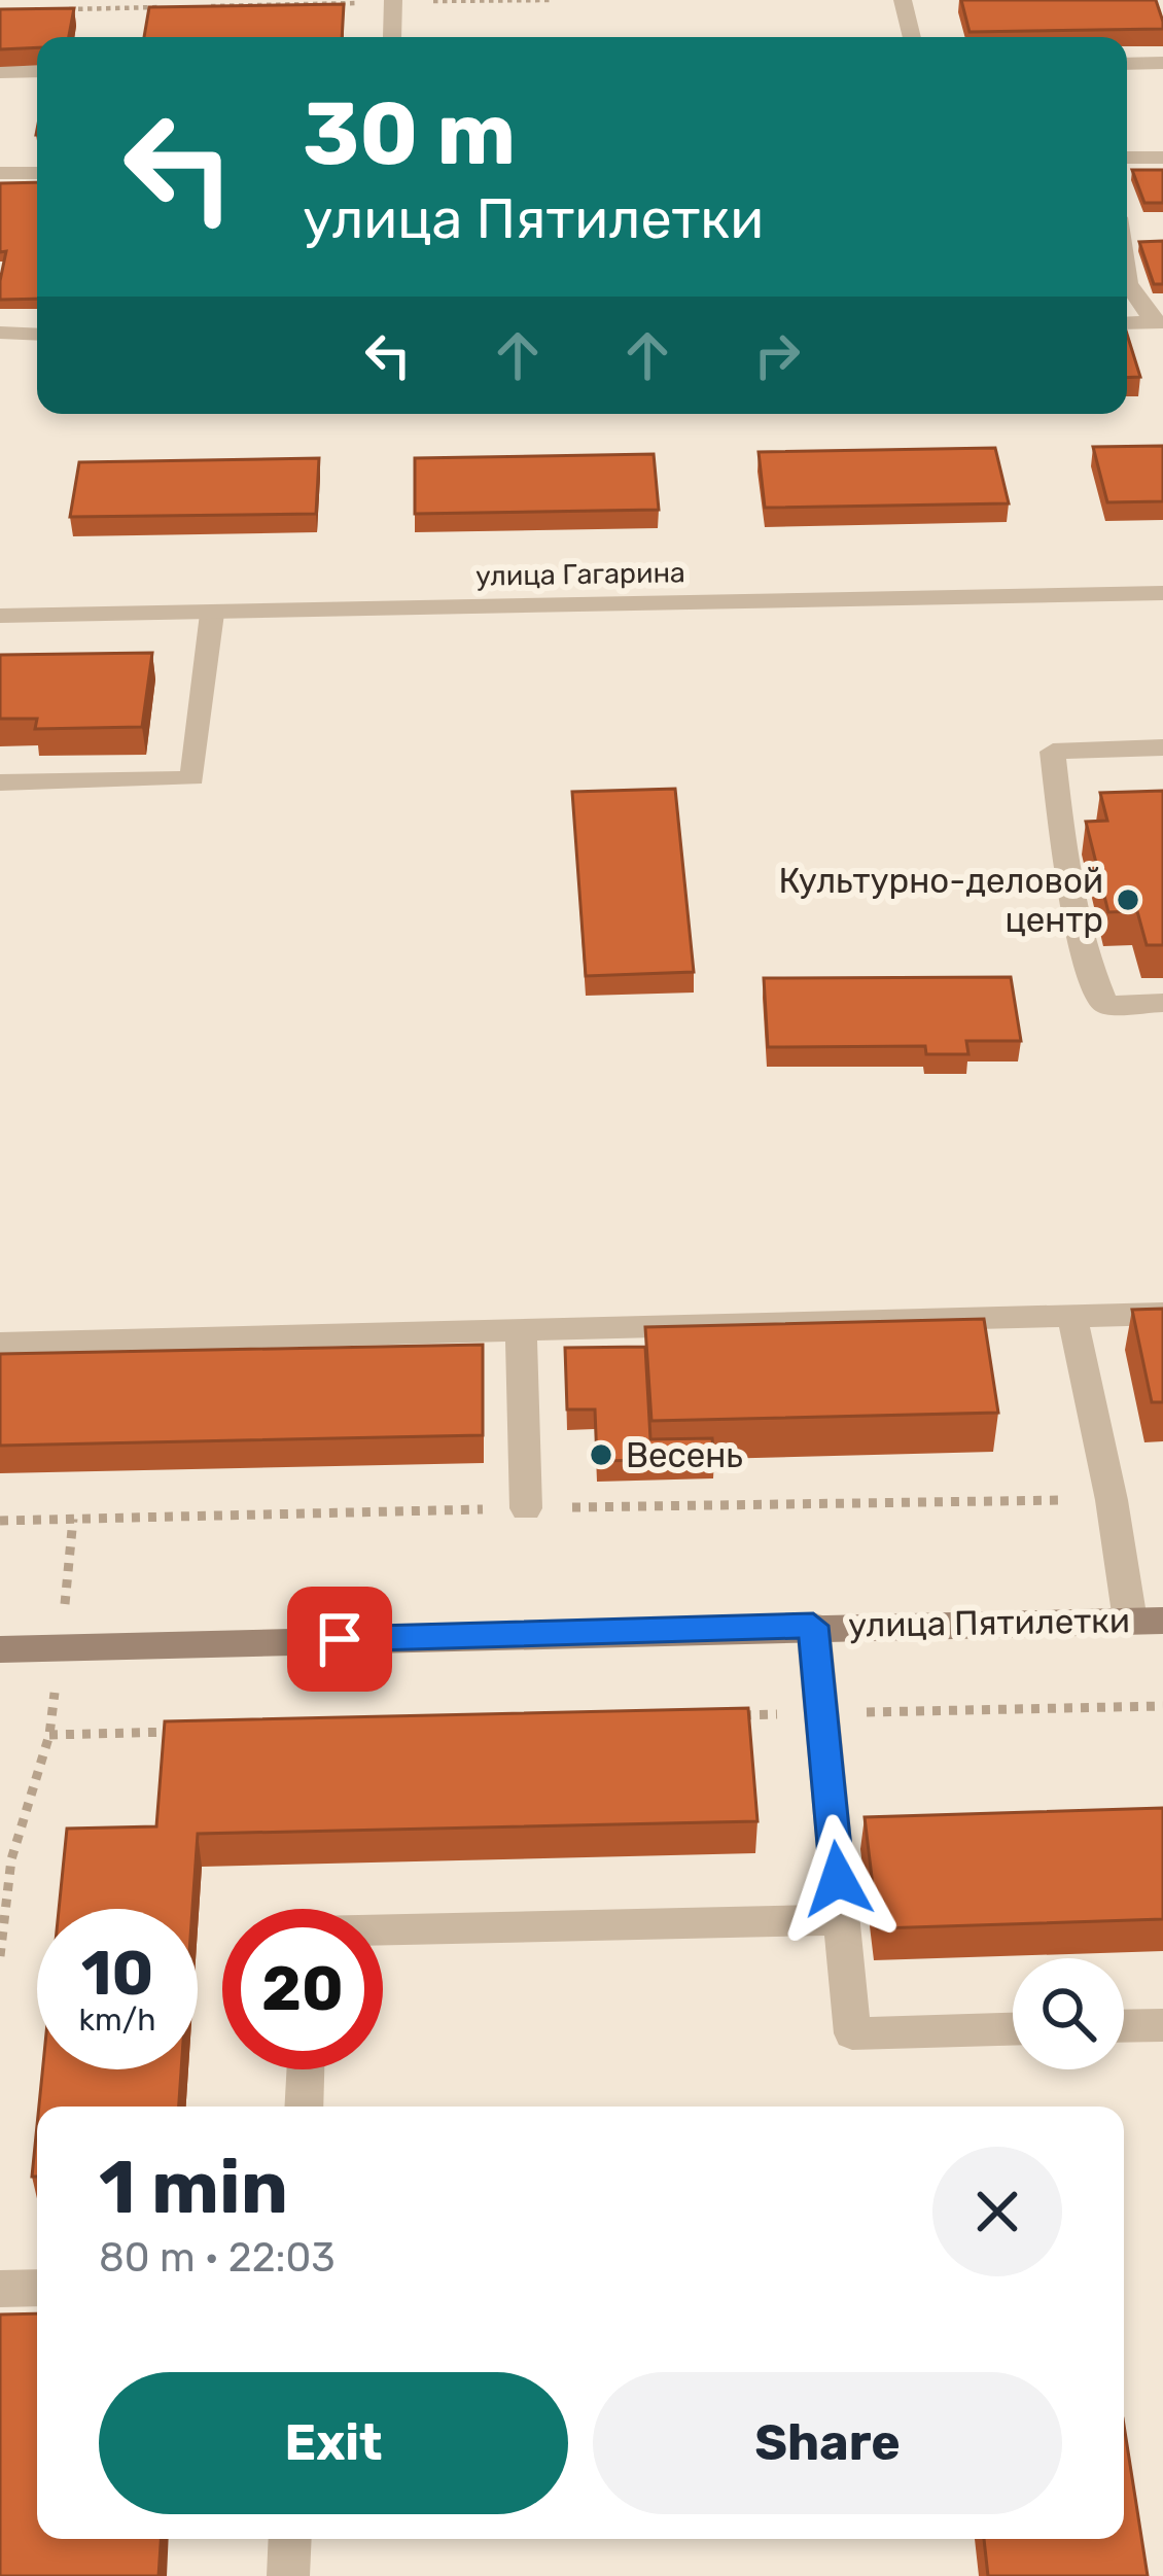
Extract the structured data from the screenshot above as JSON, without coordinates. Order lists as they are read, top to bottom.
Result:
{
  "streets": {
    "main road": ["улица Пятилетки"],
    "street": ["улица Гагарина"]
  },
  "places": ["Культурно-деловой центр", "Весень"],
  "page": {
    "turn": ["30 m", "улица Пятилетки"],
    "speed": "10 km/h",
    "limit": "20",
    "heading": ["1 min", "80 m · 22:03"],
    "buttons": ["Exit", "Share"]
  }
}
